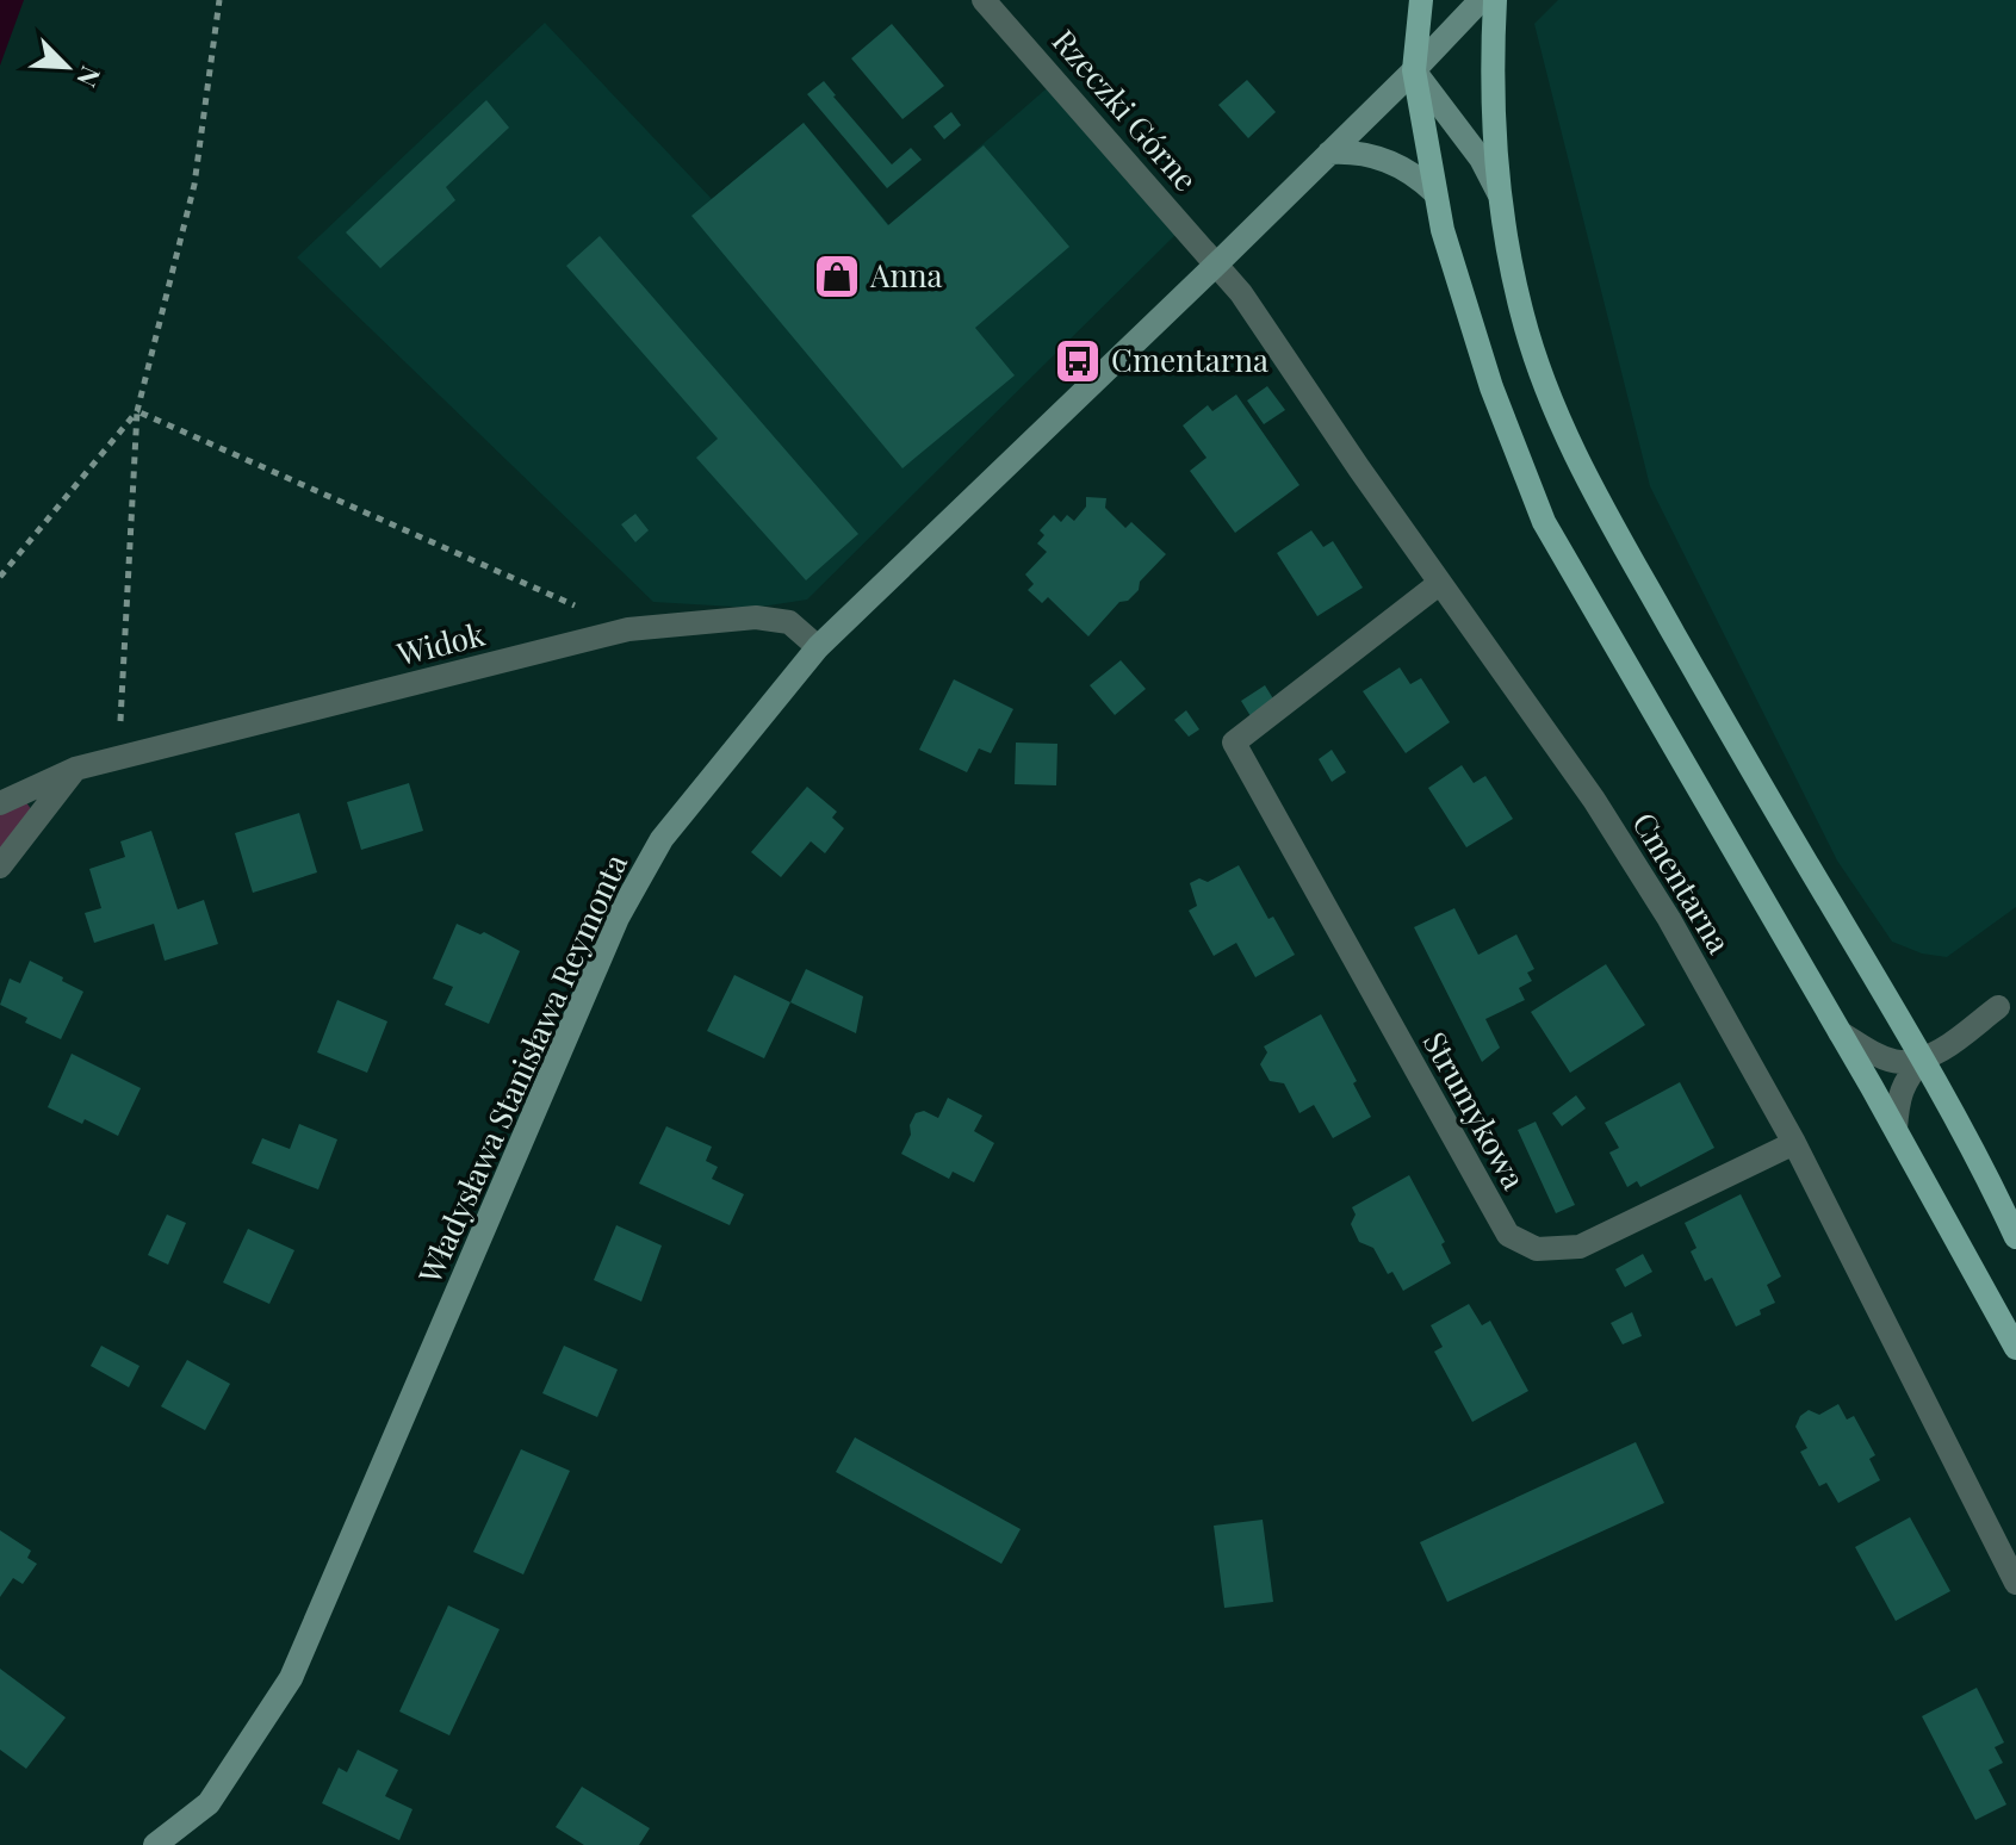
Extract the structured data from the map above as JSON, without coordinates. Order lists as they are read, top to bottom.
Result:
{
  "streets": {
    "street": [
      "Rzeczki Górne",
      "Widok",
      "Cmentarna",
      "Władysława Stanisława Reymonta",
      "Strumykowa"
    ]
  },
  "crossings": [
    ["Rzeczki Górne", "Cmentarna"],
    ["Rzeczki Górne", "Władysława Stanisława Reymonta"],
    ["Widok", "Władysława Stanisława Reymonta"],
    ["Cmentarna", "Władysława Stanisława Reymonta"],
    ["Cmentarna", "Strumykowa"]
  ],
  "places": {
    "shop": ["Anna"],
    "bus stop": ["Cmentarna"]
  },
  "north": "bottom right"
}
